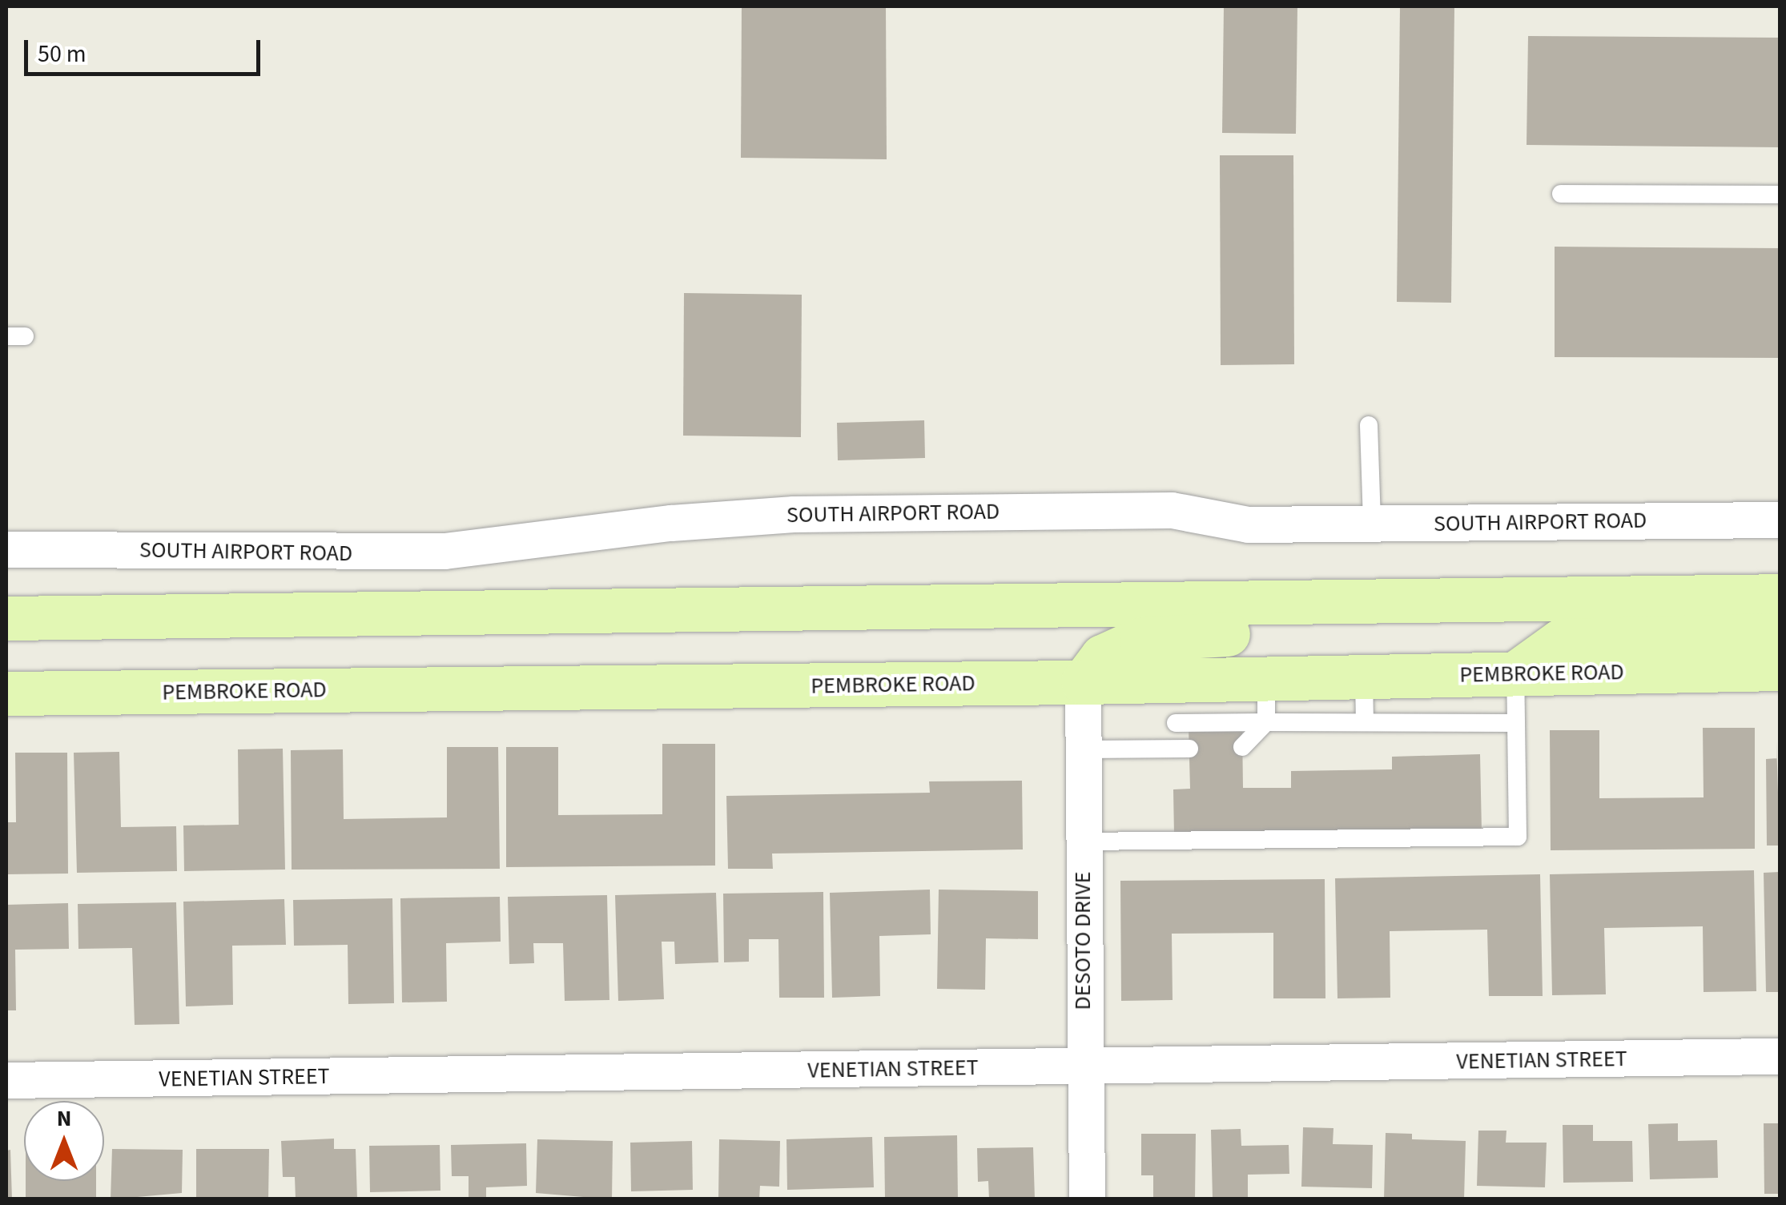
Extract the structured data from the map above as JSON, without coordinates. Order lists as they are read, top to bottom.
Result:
{
  "streets": {
    "main road": ["PEMBROKE ROAD"],
    "street": ["SOUTH AIRPORT ROAD", "DESOTO DRIVE", "VENETIAN STREET"]
  },
  "crossings": [
    ["PEMBROKE ROAD", "DESOTO DRIVE"],
    ["DESOTO DRIVE", "VENETIAN STREET"]
  ],
  "scale_bar": "50 m",
  "north": "top"
}
